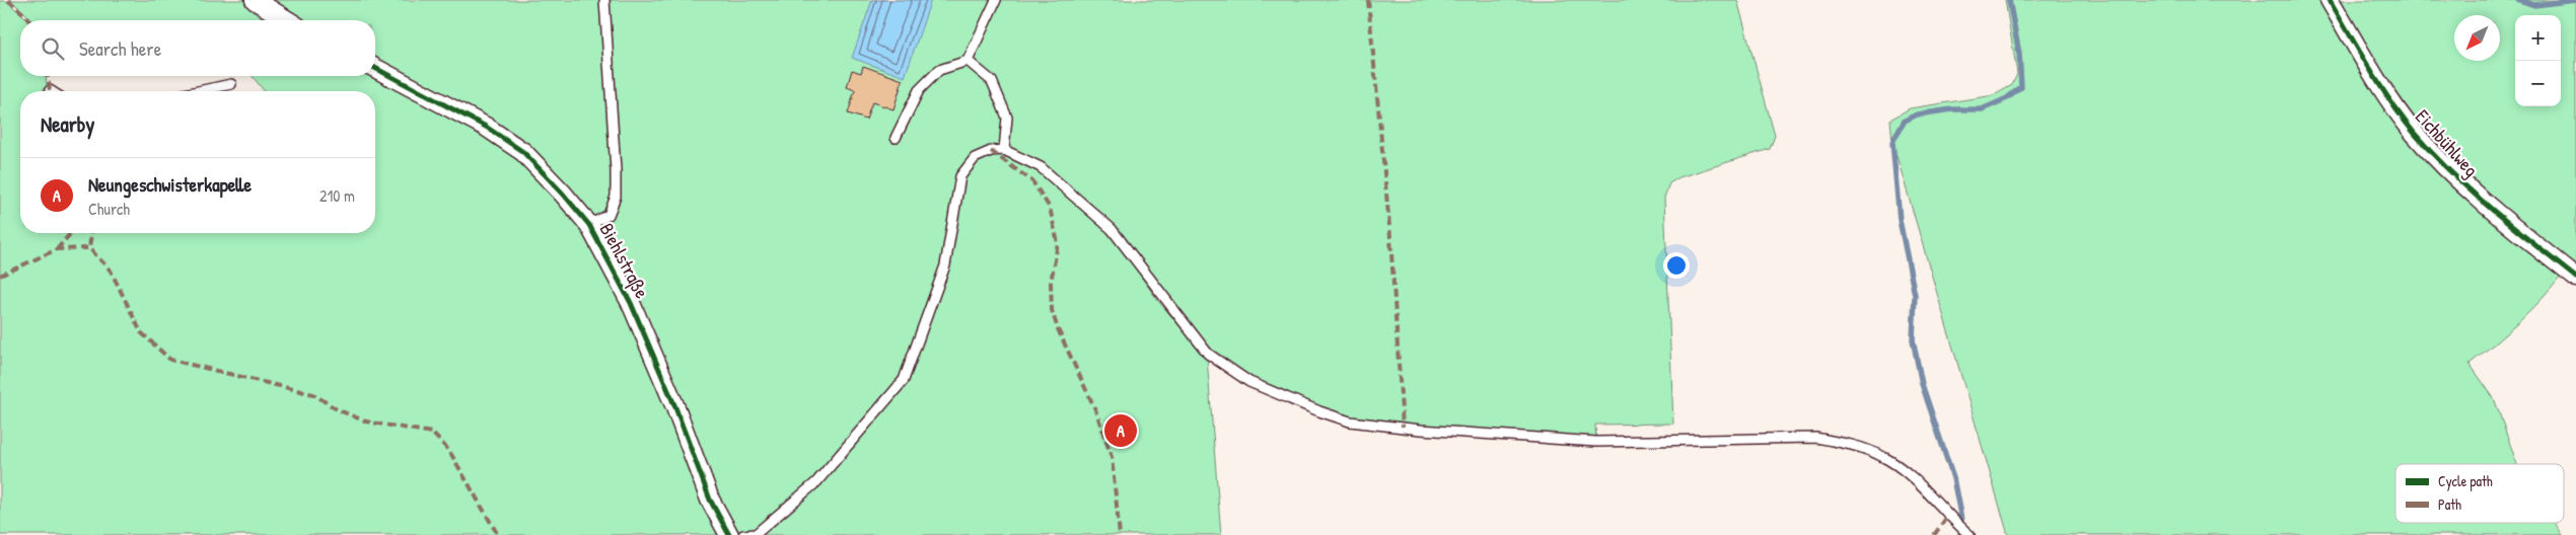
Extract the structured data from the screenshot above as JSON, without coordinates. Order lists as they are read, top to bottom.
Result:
{
  "streets": {
    "street": ["Eichbühlweg", "Biehlstraße"]
  },
  "legend": ["Cycle path", "Path"],
  "north": "bottom left",
  "page": {
    "map_buttons": ["+", "−"],
    "search": "Search here",
    "heading": "Nearby",
    "list": [
      {
        "mark": "A",
        "name": "Neungeschwisterkapelle",
        "note": "Church",
        "value": "210 m"
      }
    ],
    "pins": "A"
  }
}
